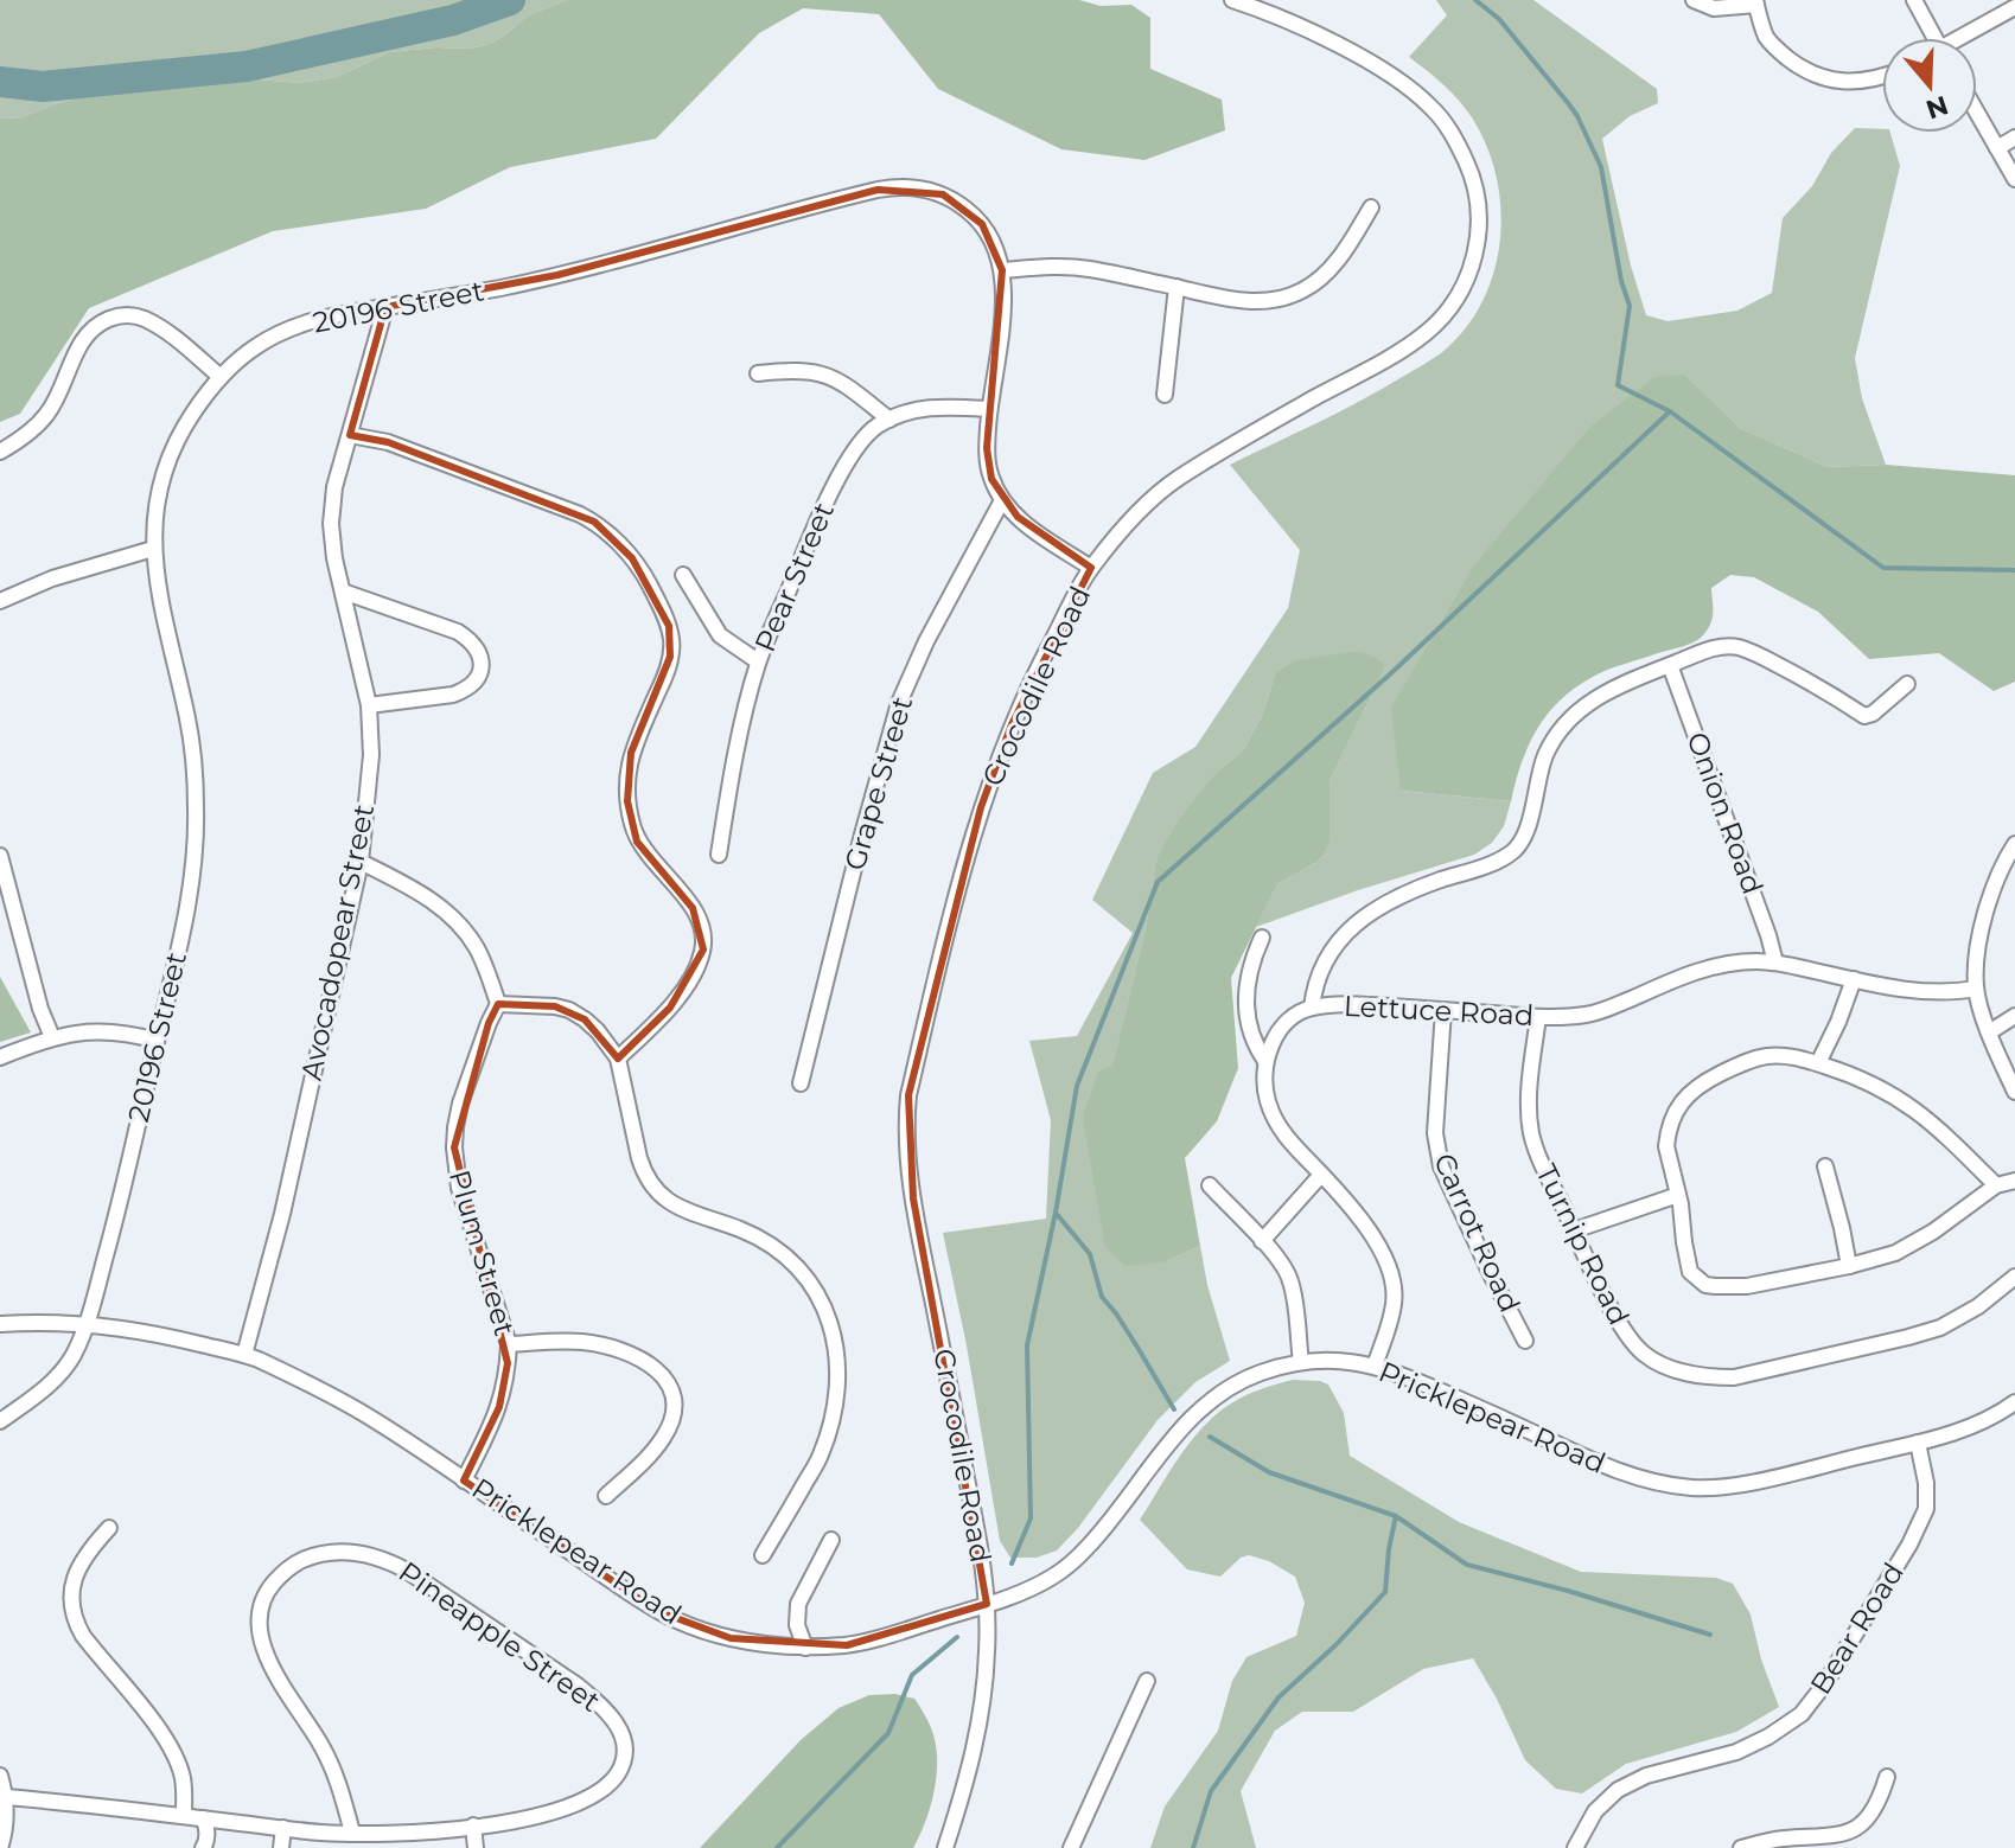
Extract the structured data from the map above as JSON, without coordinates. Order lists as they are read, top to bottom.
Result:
{
  "streets": {
    "street": [
      "20196 Street",
      "Pear Street",
      "Crocodile Road",
      "Grape Street",
      "Onion Road",
      "Avocadopear Street",
      "Lettuce Road",
      "Carrot Road",
      "Turnip Road",
      "Plum Street",
      "Pricklepear Road",
      "Bear Road",
      "Pineapple Street"
    ]
  },
  "crossings": [
    ["20196 Street", "Pear Street"],
    ["20196 Street", "Crocodile Road"],
    ["20196 Street", "Grape Street"],
    ["20196 Street", "Avocadopear Street"],
    ["20196 Street", "Pricklepear Road"],
    ["Crocodile Road", "Pricklepear Road"],
    ["Onion Road", "Lettuce Road"],
    ["Avocadopear Street", "Pricklepear Road"],
    ["Lettuce Road", "Carrot Road"],
    ["Lettuce Road", "Turnip Road"],
    ["Plum Street", "Pricklepear Road"],
    ["Pricklepear Road", "Bear Road"]
  ],
  "north": "bottom"
}
